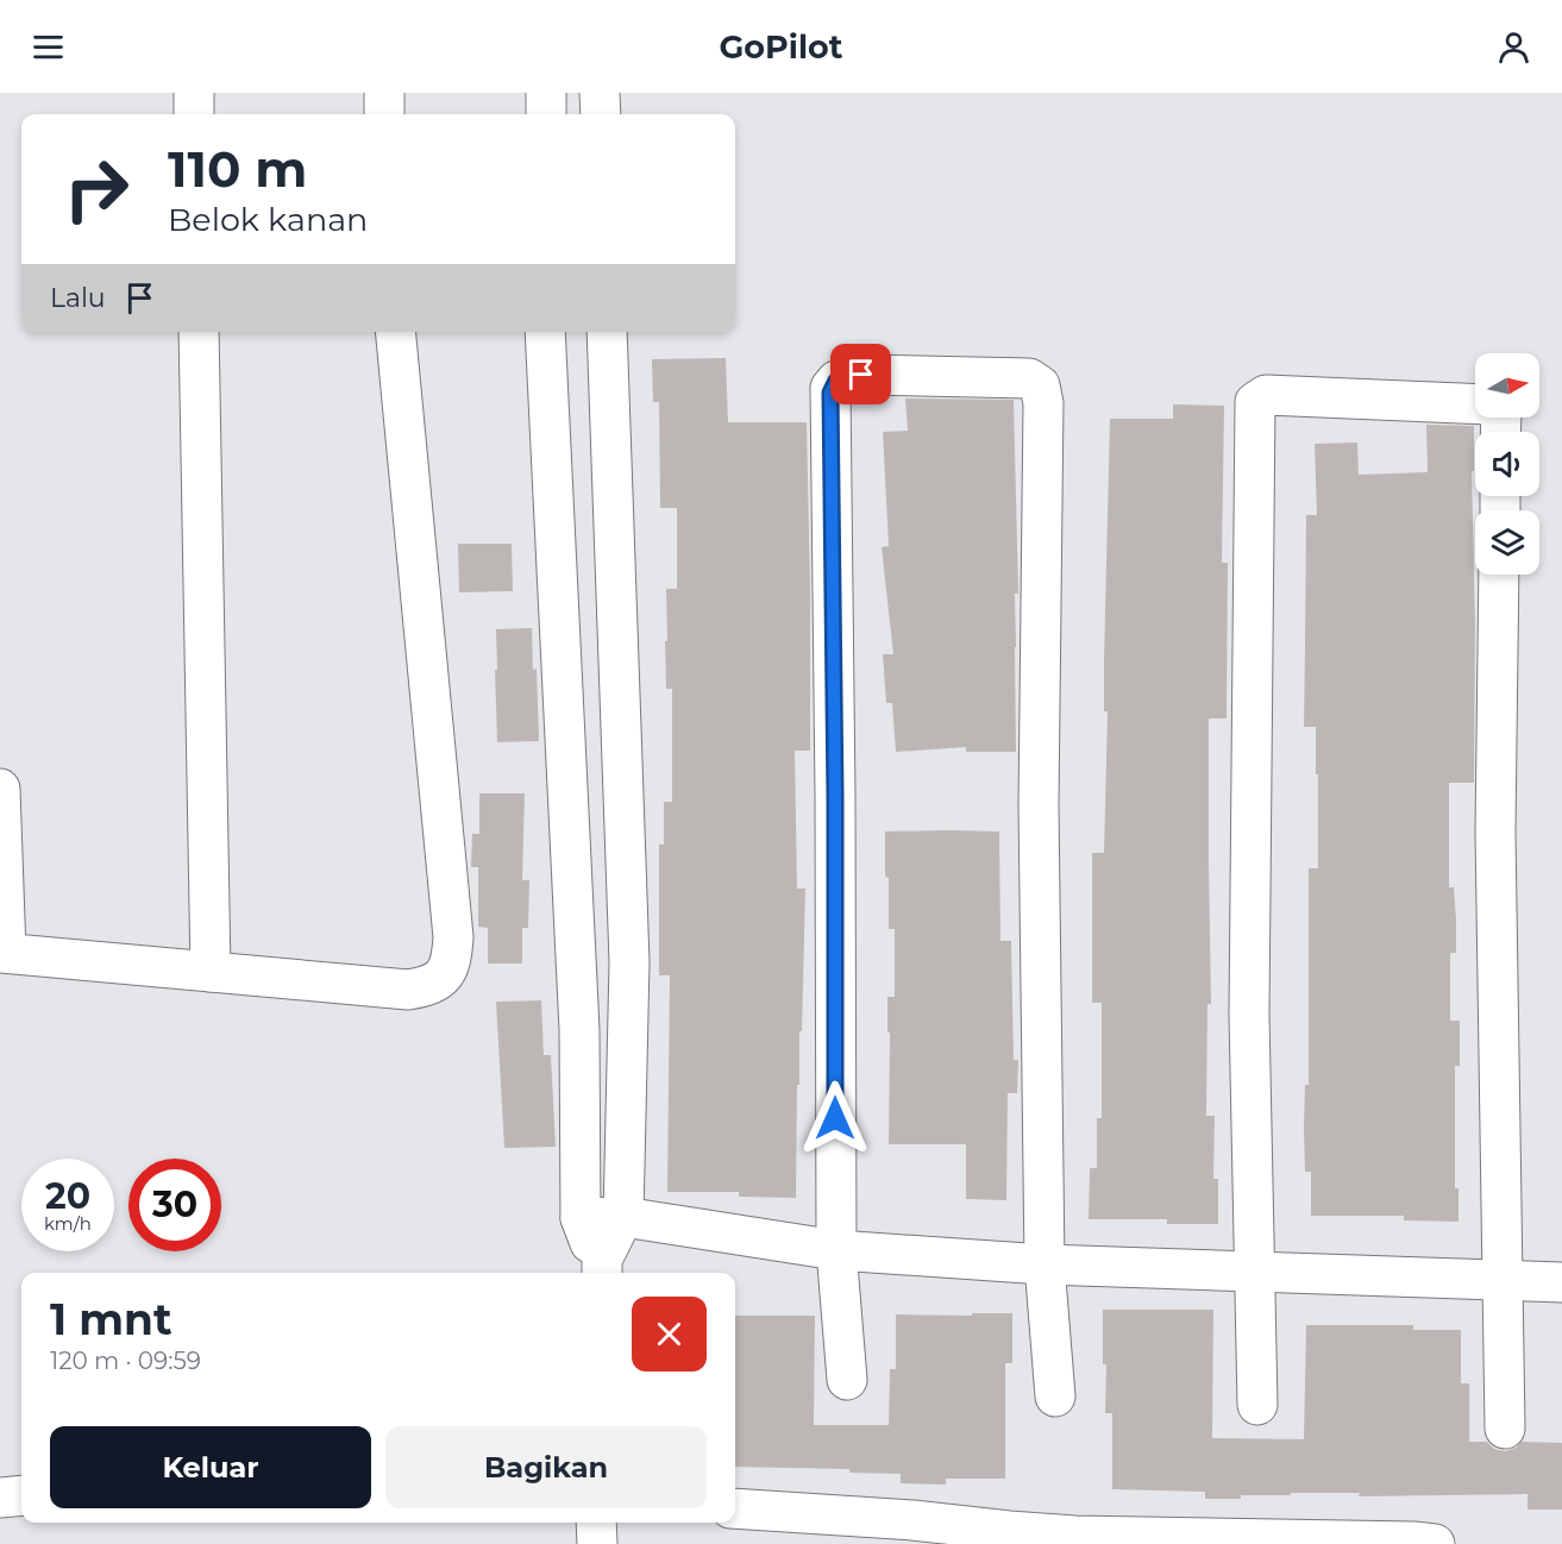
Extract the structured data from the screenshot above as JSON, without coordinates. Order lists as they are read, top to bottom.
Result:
{
  "north": "right",
  "page": {
    "header": "GoPilot",
    "turn": ["110 m", "Belok kanan"],
    "then": "Lalu",
    "speed": "20 km/h",
    "limit": "30",
    "heading": ["1 mnt", "120 m · 09:59"],
    "buttons": ["Keluar", "Bagikan"]
  }
}
